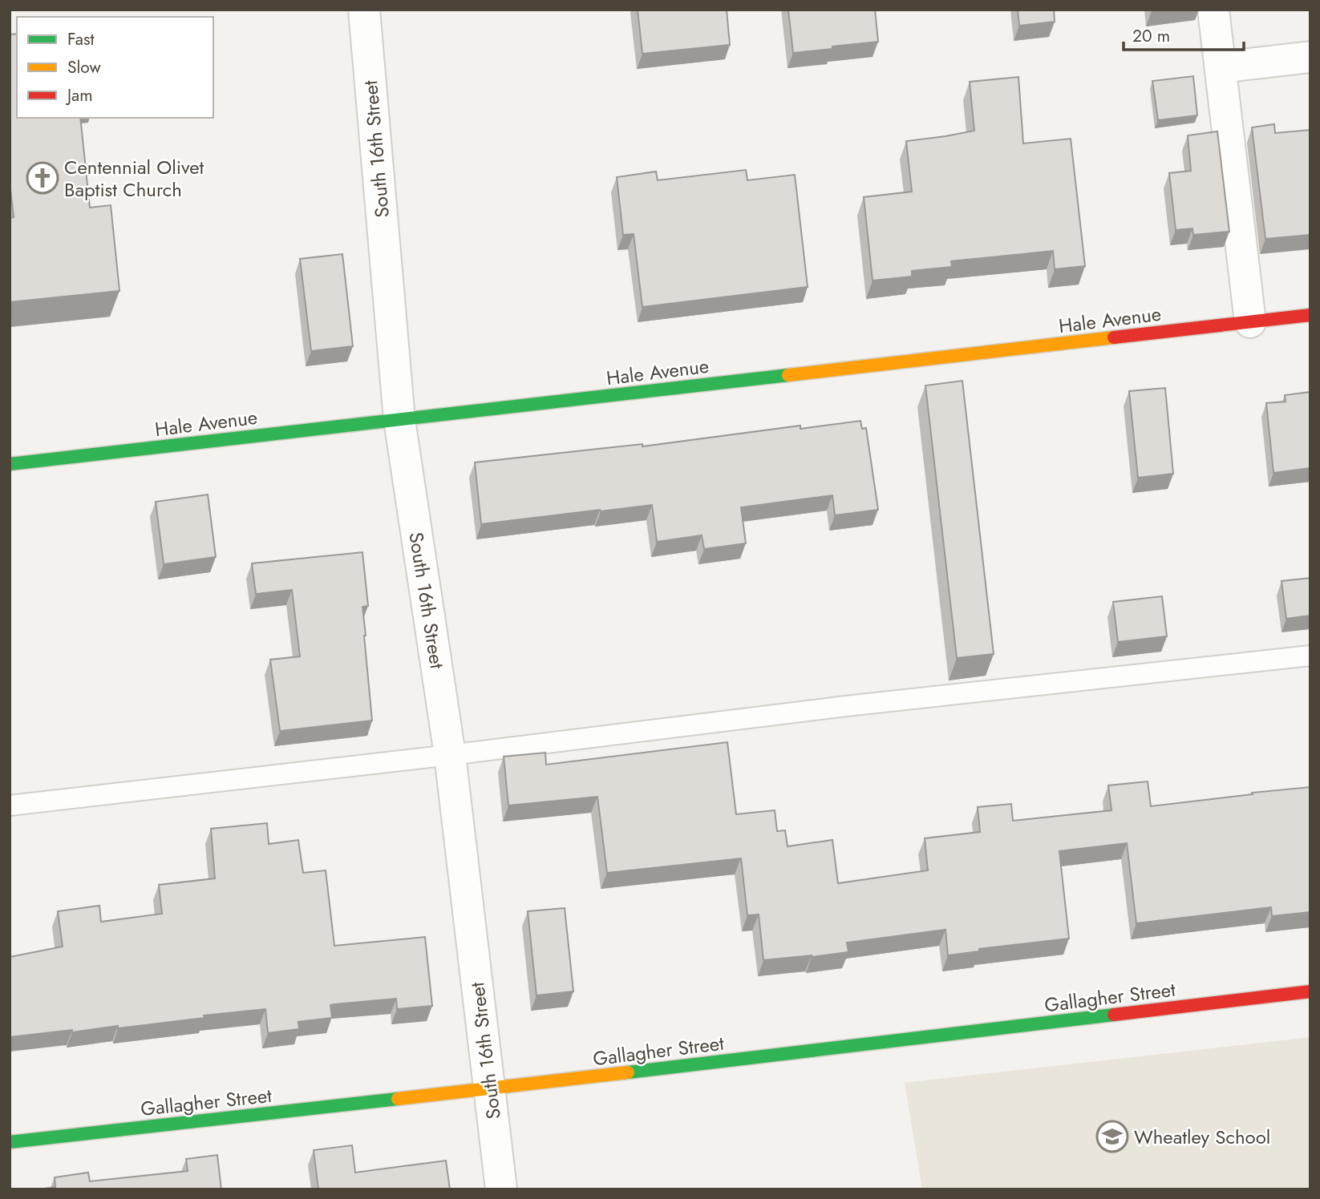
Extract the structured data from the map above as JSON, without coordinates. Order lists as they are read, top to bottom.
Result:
{
  "streets": {
    "street": ["South 16th Street", "Hale Avenue", "Gallagher Street"]
  },
  "crossings": [
    ["South 16th Street", "Hale Avenue"],
    ["South 16th Street", "Gallagher Street"]
  ],
  "places": {
    "church": ["Centennial Olivet Baptist Church"],
    "school or university": ["Wheatley School"]
  },
  "legend": ["Fast", "Slow", "Jam"],
  "scale_bar": "20 m"
}
